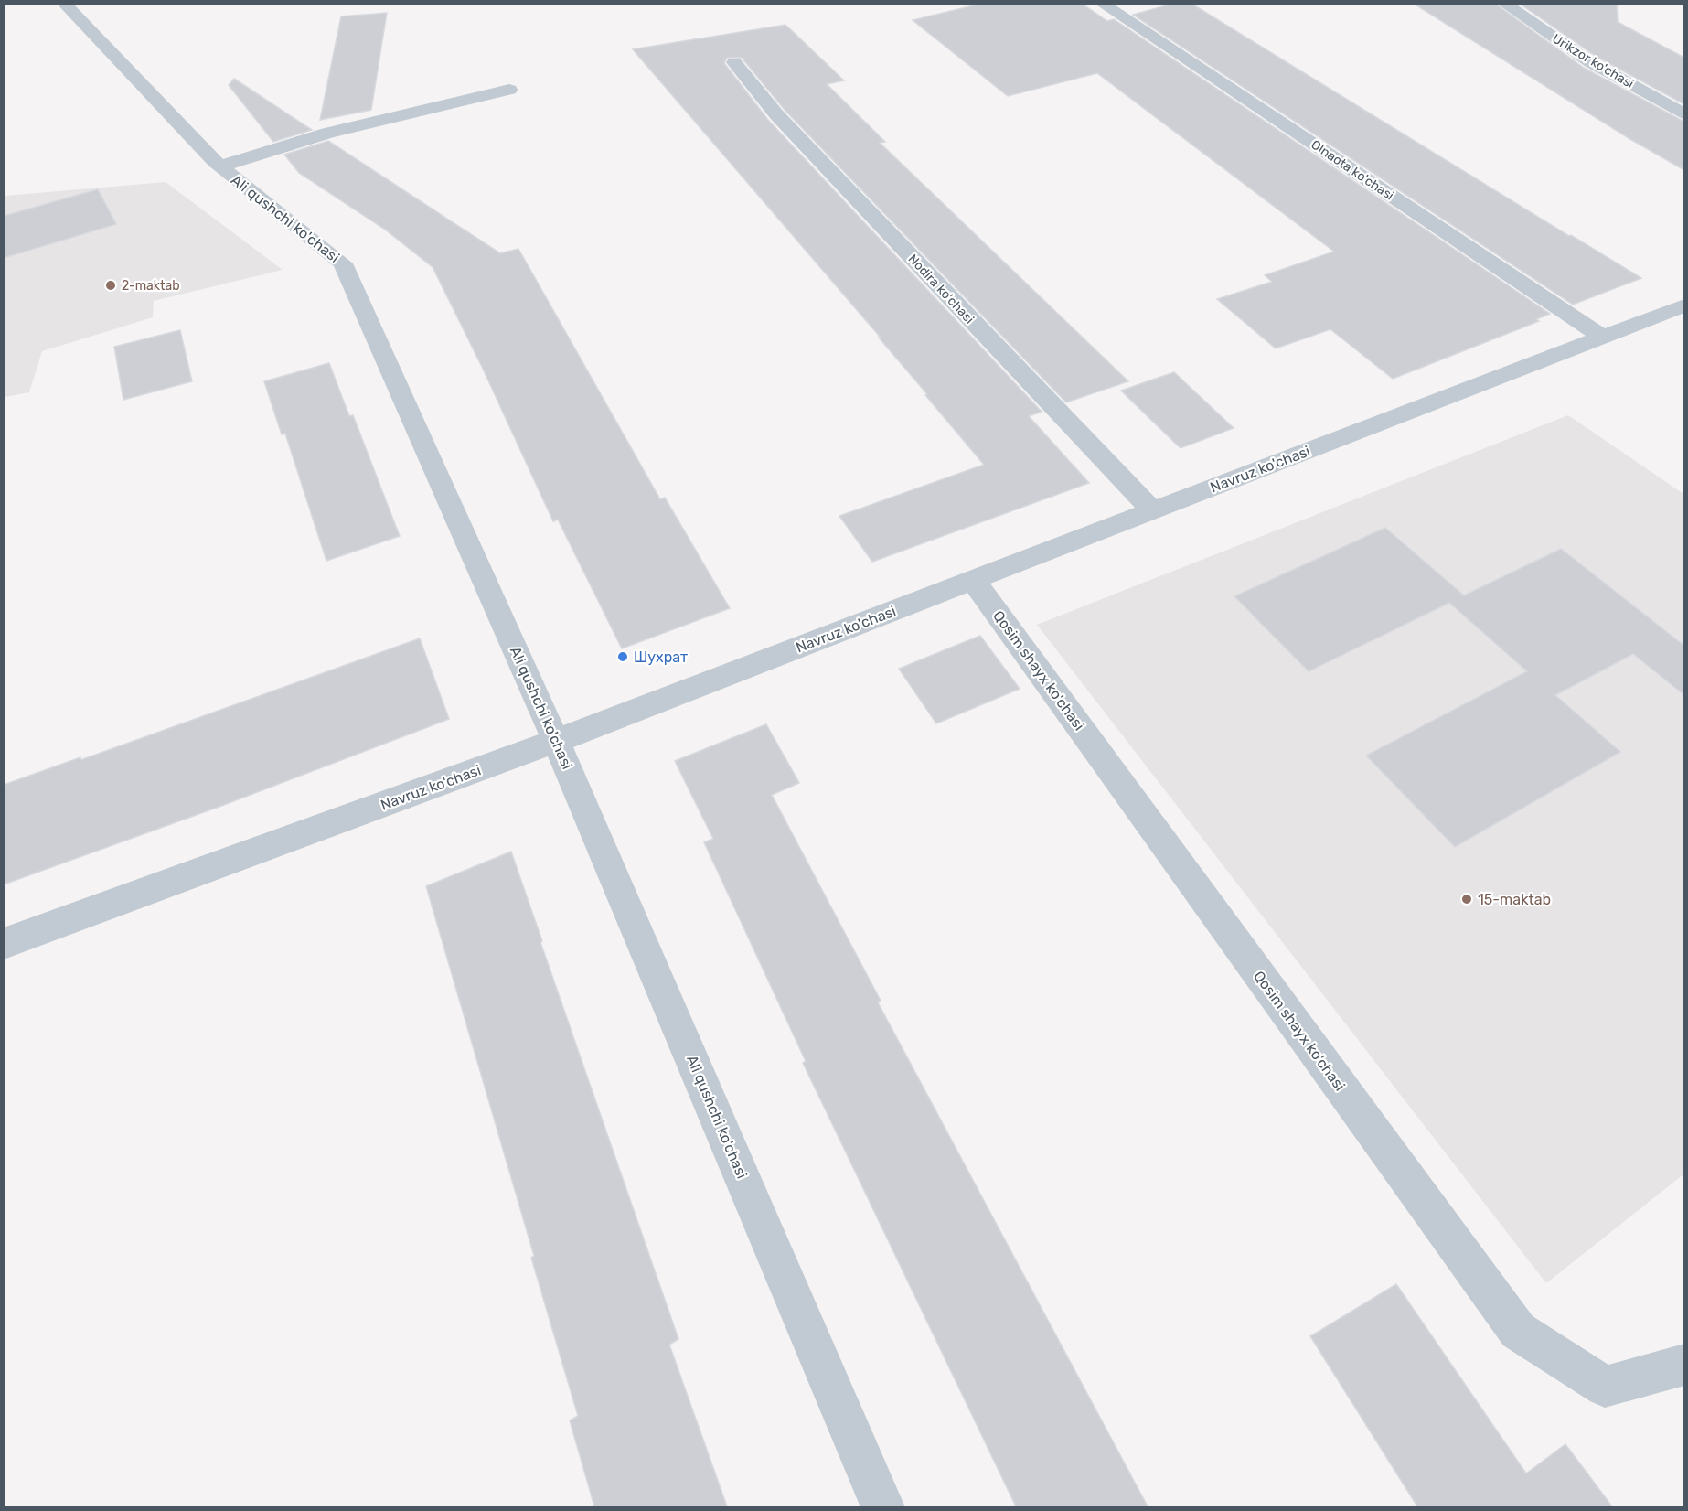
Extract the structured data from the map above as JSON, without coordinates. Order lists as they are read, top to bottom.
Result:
{
  "streets": {
    "street": [
      "Urikzor ko'chasi",
      "Olnaota ko'chasi",
      "Ali qushchi ko'chasi",
      "Nodira ko'chasi",
      "Navruz ko'chasi",
      "Qosim shayx ko'chasi"
    ]
  },
  "crossings": [
    ["Olnaota ko'chasi", "Navruz ko'chasi"],
    ["Ali qushchi ko'chasi", "Navruz ko'chasi"],
    ["Nodira ko'chasi", "Navruz ko'chasi"],
    ["Navruz ko'chasi", "Qosim shayx ko'chasi"]
  ],
  "places": ["2-maktab", "Шухрат", "15-maktab"]
}
